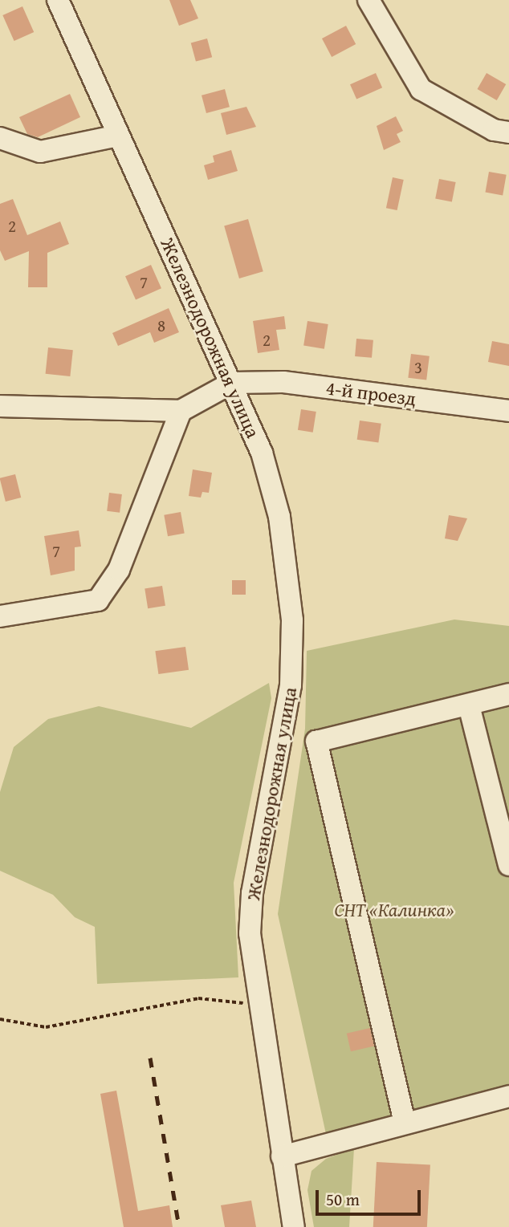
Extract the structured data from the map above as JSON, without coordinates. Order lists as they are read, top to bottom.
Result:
{
  "streets": {
    "street": ["Железнодорожная улица", "4-й проезд"]
  },
  "crossings": [
    ["Железнодорожная улица", "4-й проезд"]
  ],
  "parks": ["СНТ «Калинка»"],
  "house_numbers": [
    "2",
    "7",
    "8",
    "2",
    "3",
    "7"
  ],
  "scale_bar": "50 m"
}
